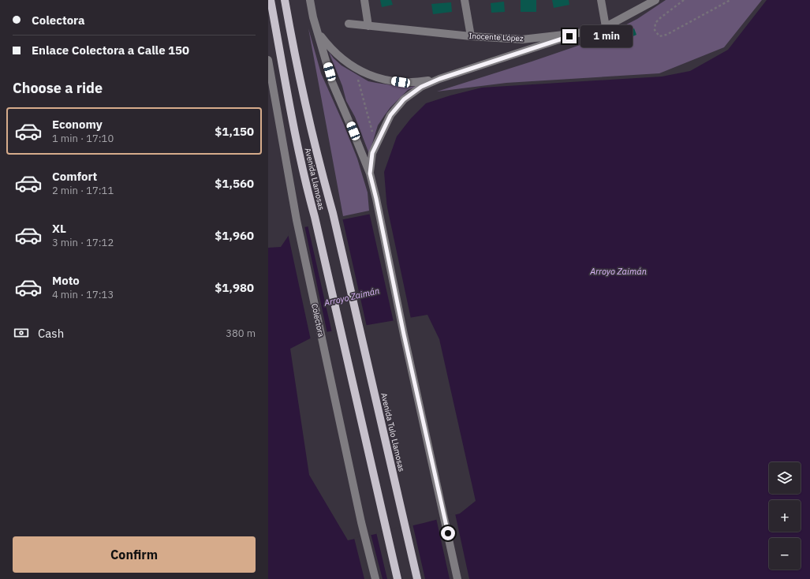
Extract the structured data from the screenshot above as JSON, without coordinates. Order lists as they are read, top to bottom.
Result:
{
  "streets": {
    "main road": ["Avenida Llamosas", "Avenida Tulo Llamosas"],
    "street": ["Inocente López", "Colectora"]
  },
  "crossings": [
    ["Avenida Llamosas", "Avenida Tulo Llamosas"]
  ],
  "water": ["Arroyo Zaimán"],
  "page": {
    "banner": ["Colectora", "Enlace Colectora a Calle 150"],
    "bubble": "1 min",
    "heading": "Choose a ride",
    "list": [
      {
        "name": "Economy",
        "note": "1 min · 17:10",
        "value": "$1,150"
      },
      {
        "name": "Comfort",
        "note": "2 min · 17:11",
        "value": "$1,560"
      },
      {
        "name": "XL",
        "note": "3 min · 17:12",
        "value": "$1,960"
      },
      {
        "name": "Moto",
        "note": "4 min · 17:13",
        "value": "$1,980"
      }
    ],
    "pay": ["Cash", "380 m"],
    "map_buttons": ["+", "−"],
    "buttons": "Confirm"
  }
}
